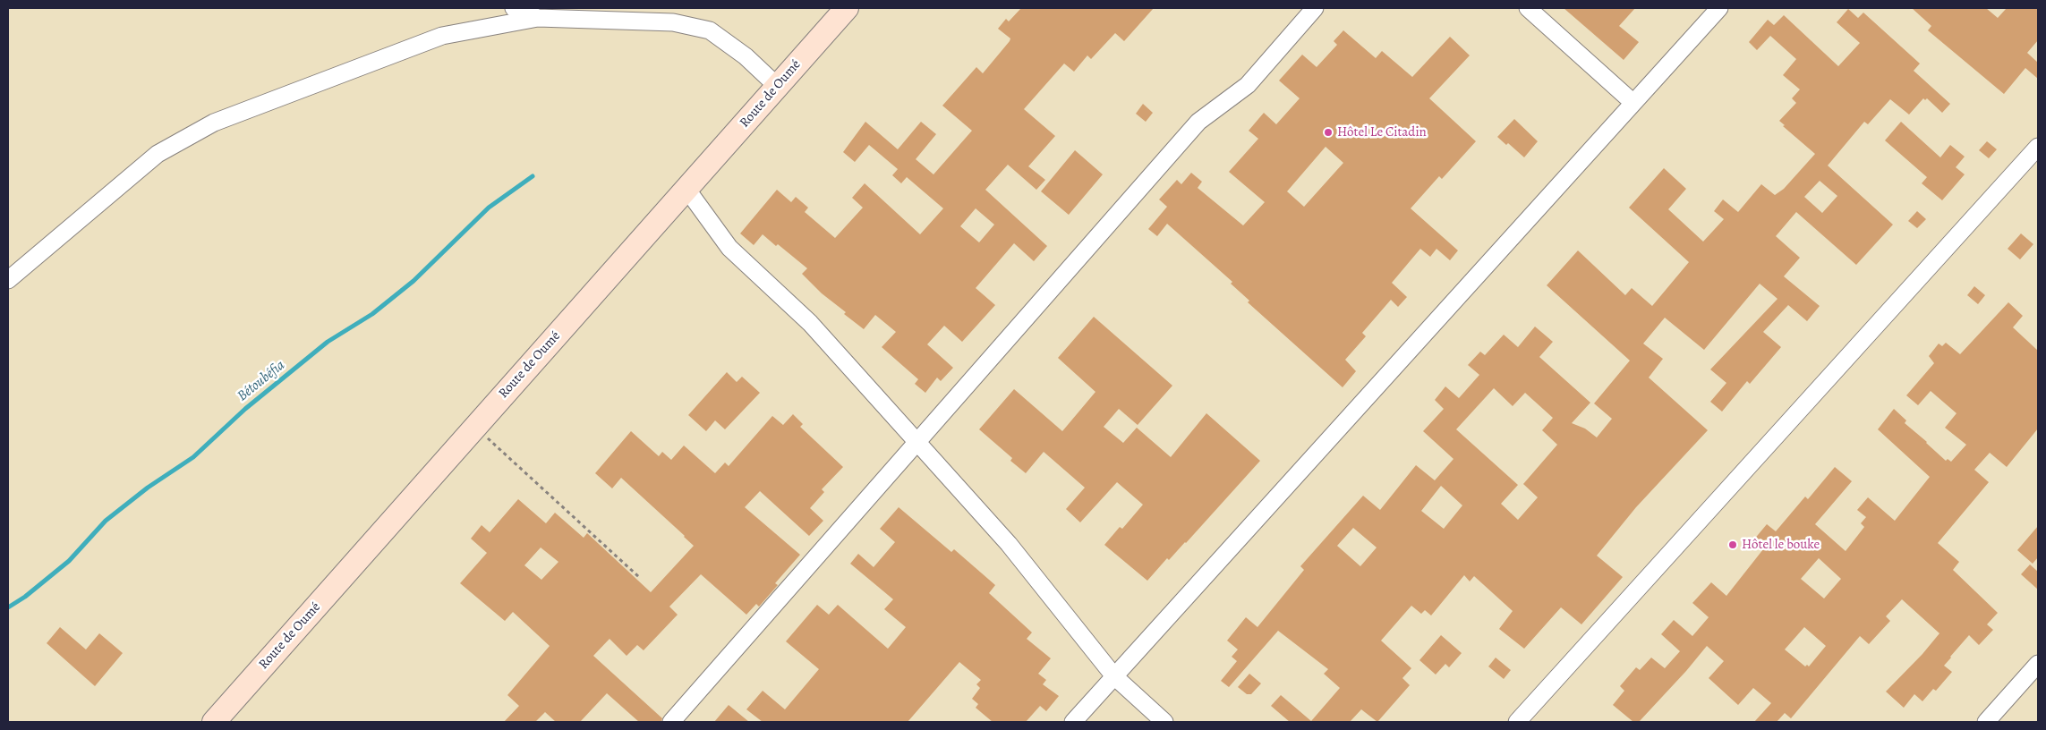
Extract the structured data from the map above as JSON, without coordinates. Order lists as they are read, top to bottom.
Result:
{
  "streets": {
    "street": ["Route de Oumé"]
  },
  "water": ["Bétoubéfia"],
  "places": ["Hôtel Le Citadin", "Hôtel le bouke"]
}
